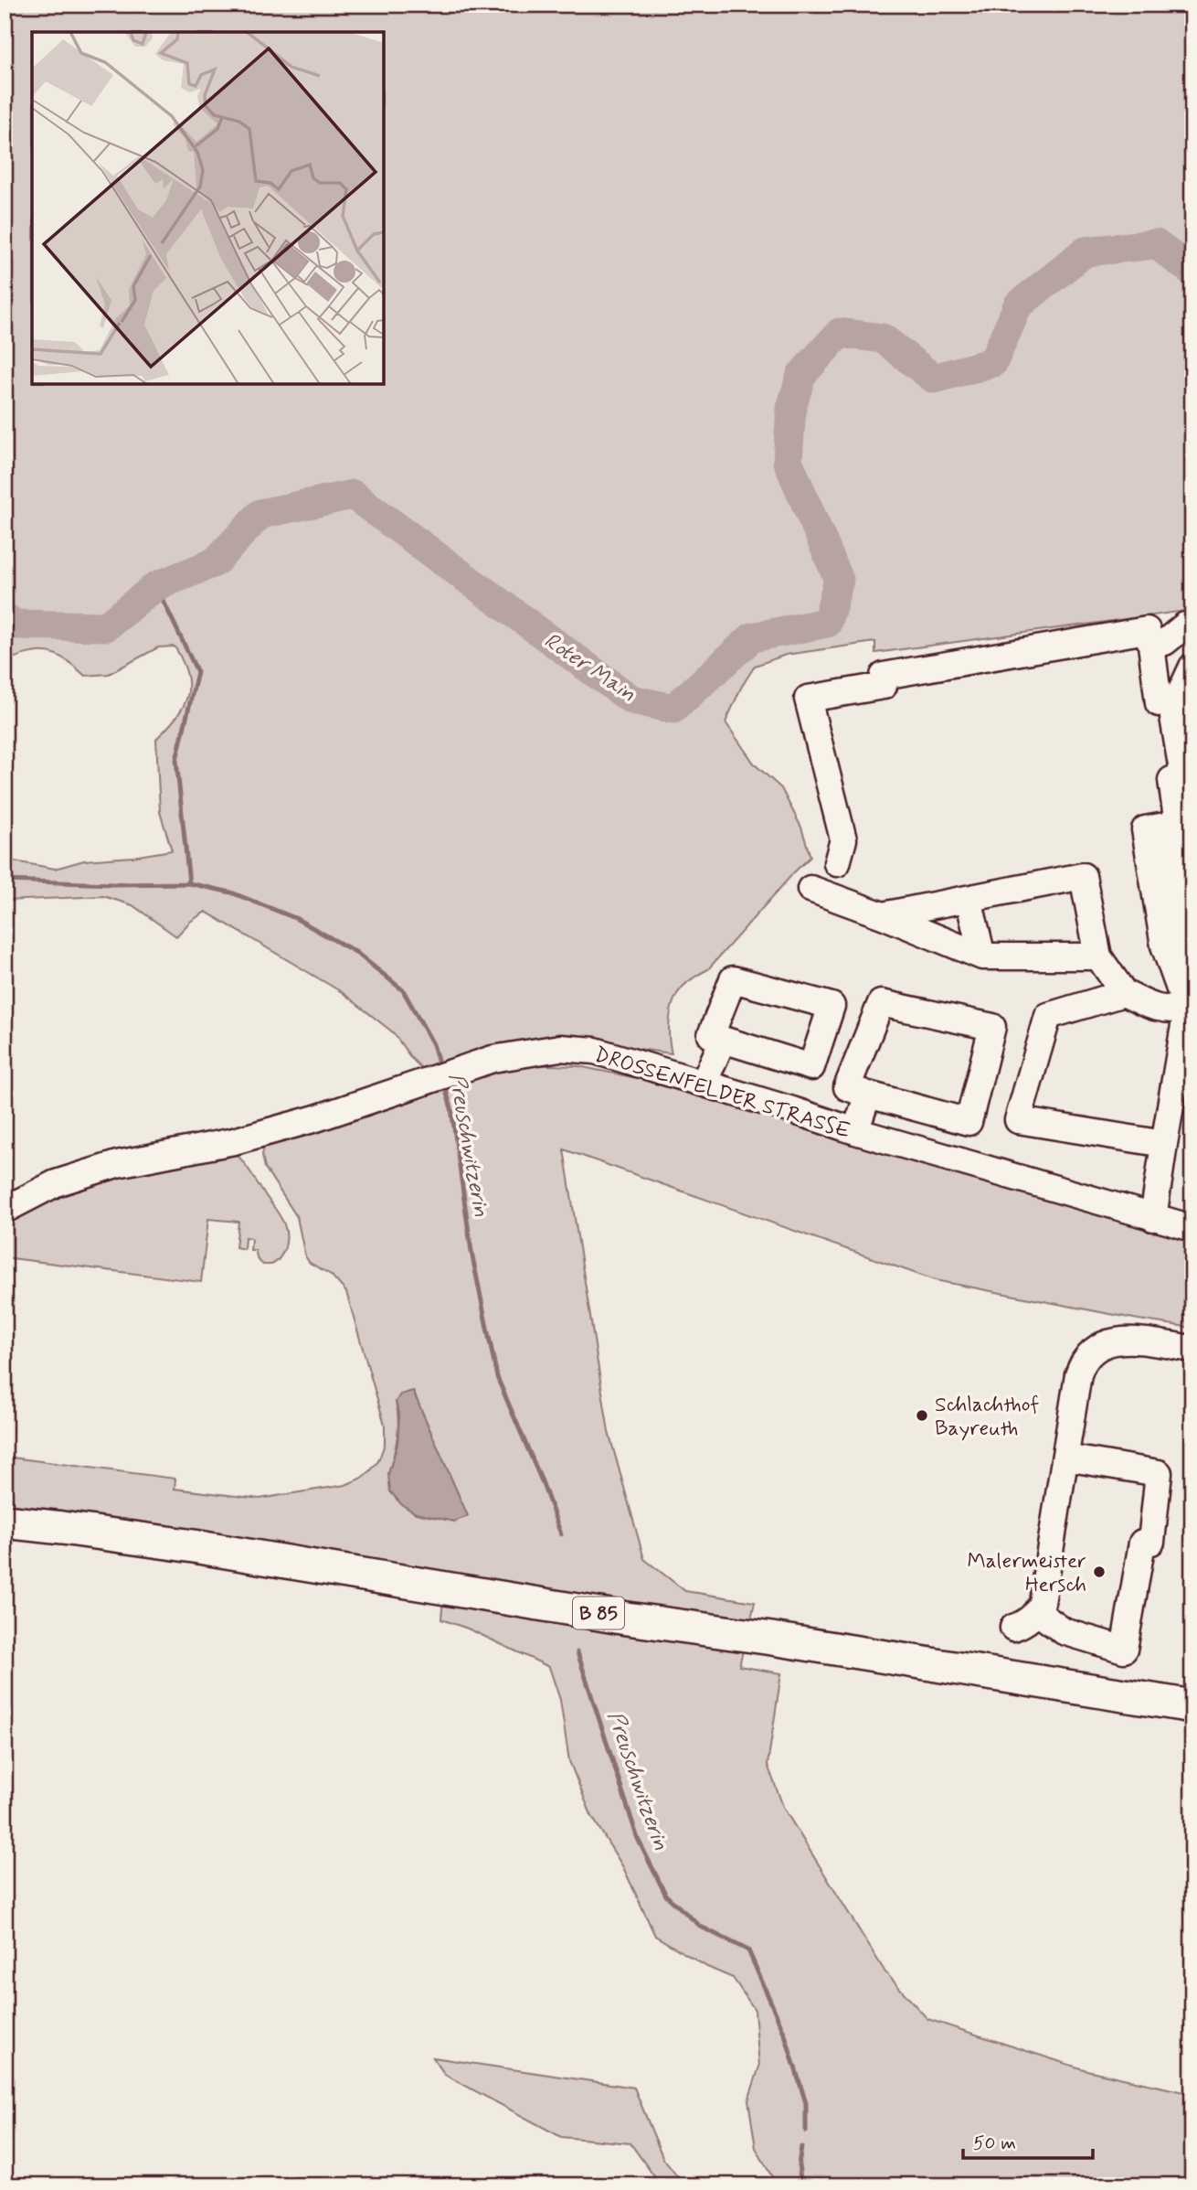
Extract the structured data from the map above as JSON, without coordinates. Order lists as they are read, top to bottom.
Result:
{
  "streets": {
    "main road": ["B 85"],
    "street": ["DROSSENFELDER STRASSE"]
  },
  "water": ["Roter Main", "Preuschwitzerin"],
  "places": ["Schlachthof Bayreuth", "Malermeister Hersch"],
  "scale_bar": "50 m"
}
